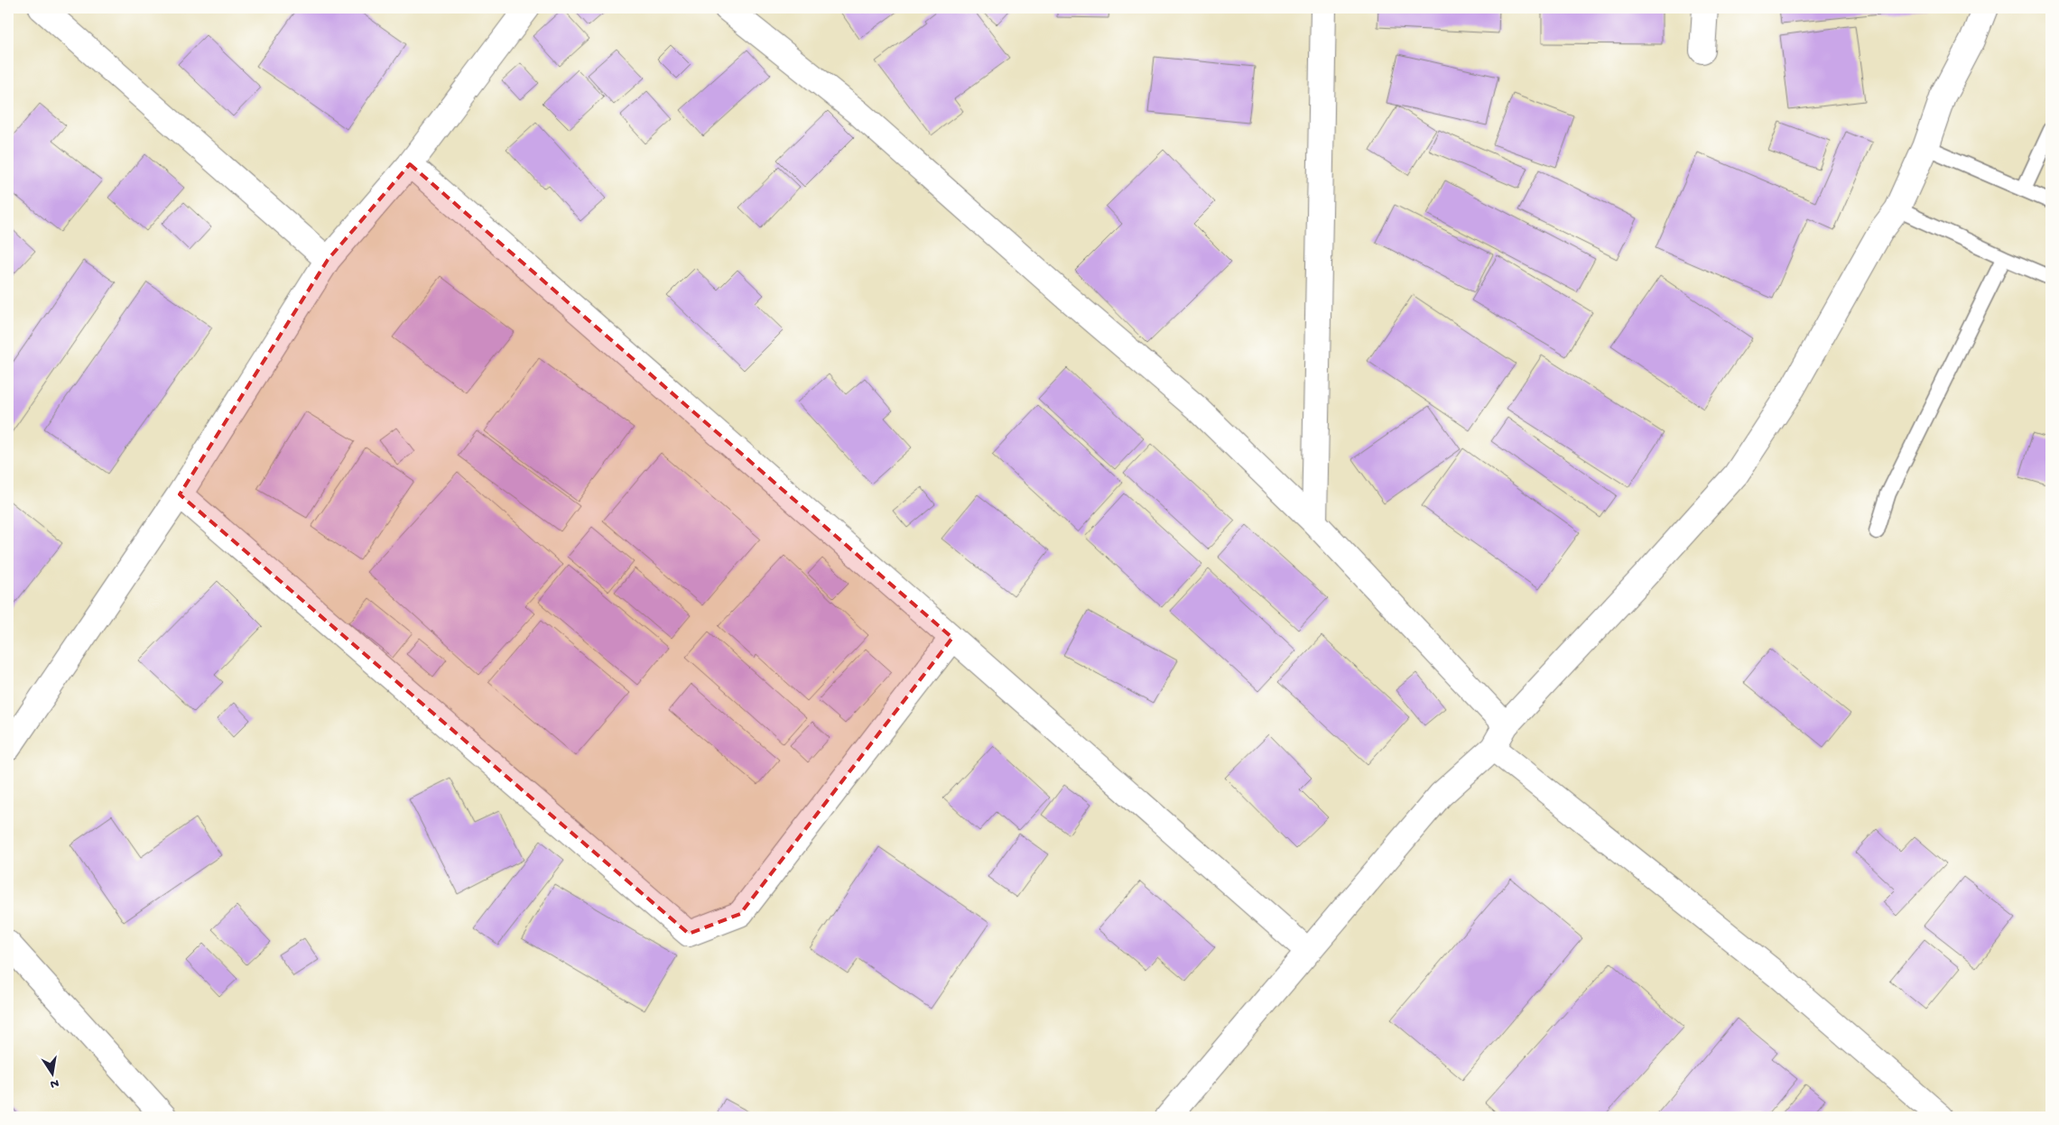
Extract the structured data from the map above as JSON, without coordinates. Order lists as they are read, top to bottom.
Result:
{
  "north": "bottom"
}
